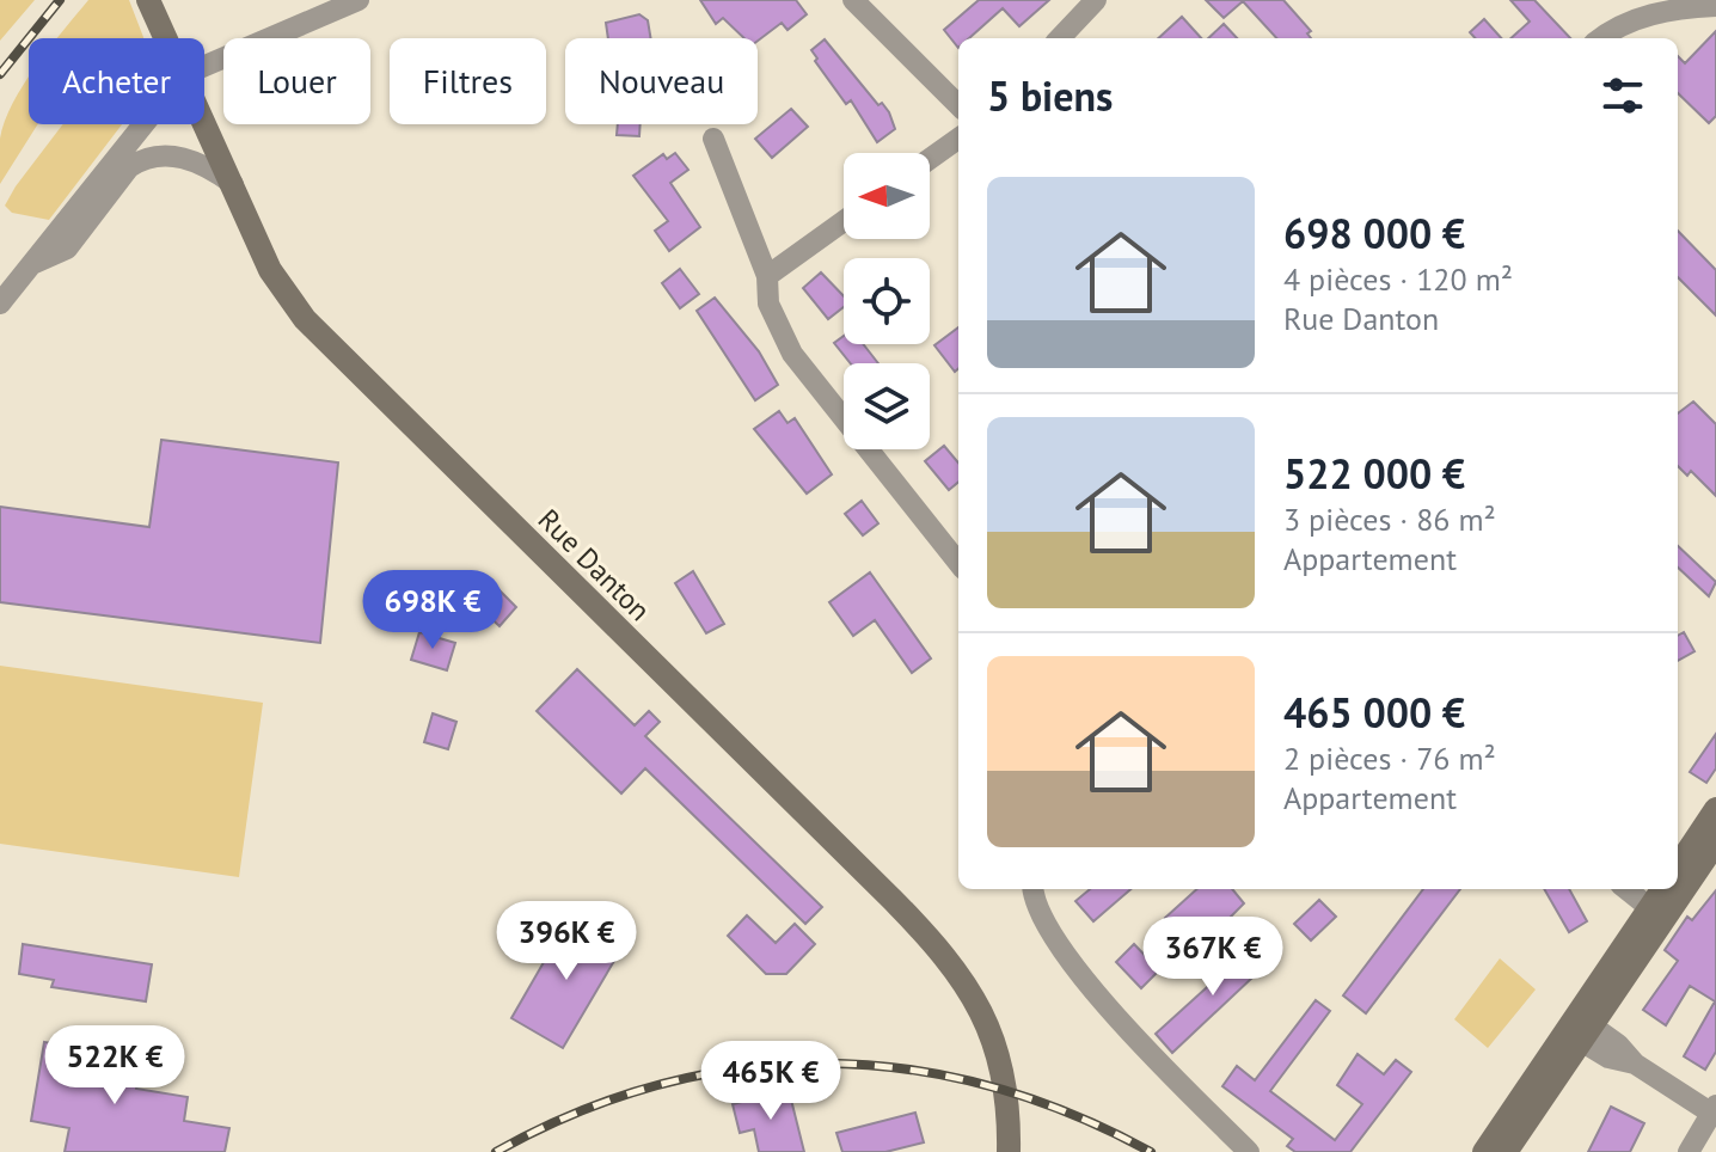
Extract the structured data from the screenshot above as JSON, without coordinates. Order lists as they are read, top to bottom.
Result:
{
  "streets": {
    "street": ["Rue Danton"]
  },
  "north": "left",
  "page": {
    "chip": [
      "Acheter",
      "Louer",
      "Filtres",
      "Nouveau"
    ],
    "heading": "5 biens",
    "list": [
      {
        "name": "698 000 €",
        "note": "4 pièces · 120 m² · Rue Danton"
      },
      {
        "name": "522 000 €",
        "note": "3 pièces · 86 m² · Appartement"
      },
      {
        "name": "465 000 €",
        "note": "2 pièces · 76 m² · Appartement"
      }
    ],
    "price": [
      "698K €",
      "396K €",
      "367K €",
      "522K €",
      "465K €"
    ]
  }
}
